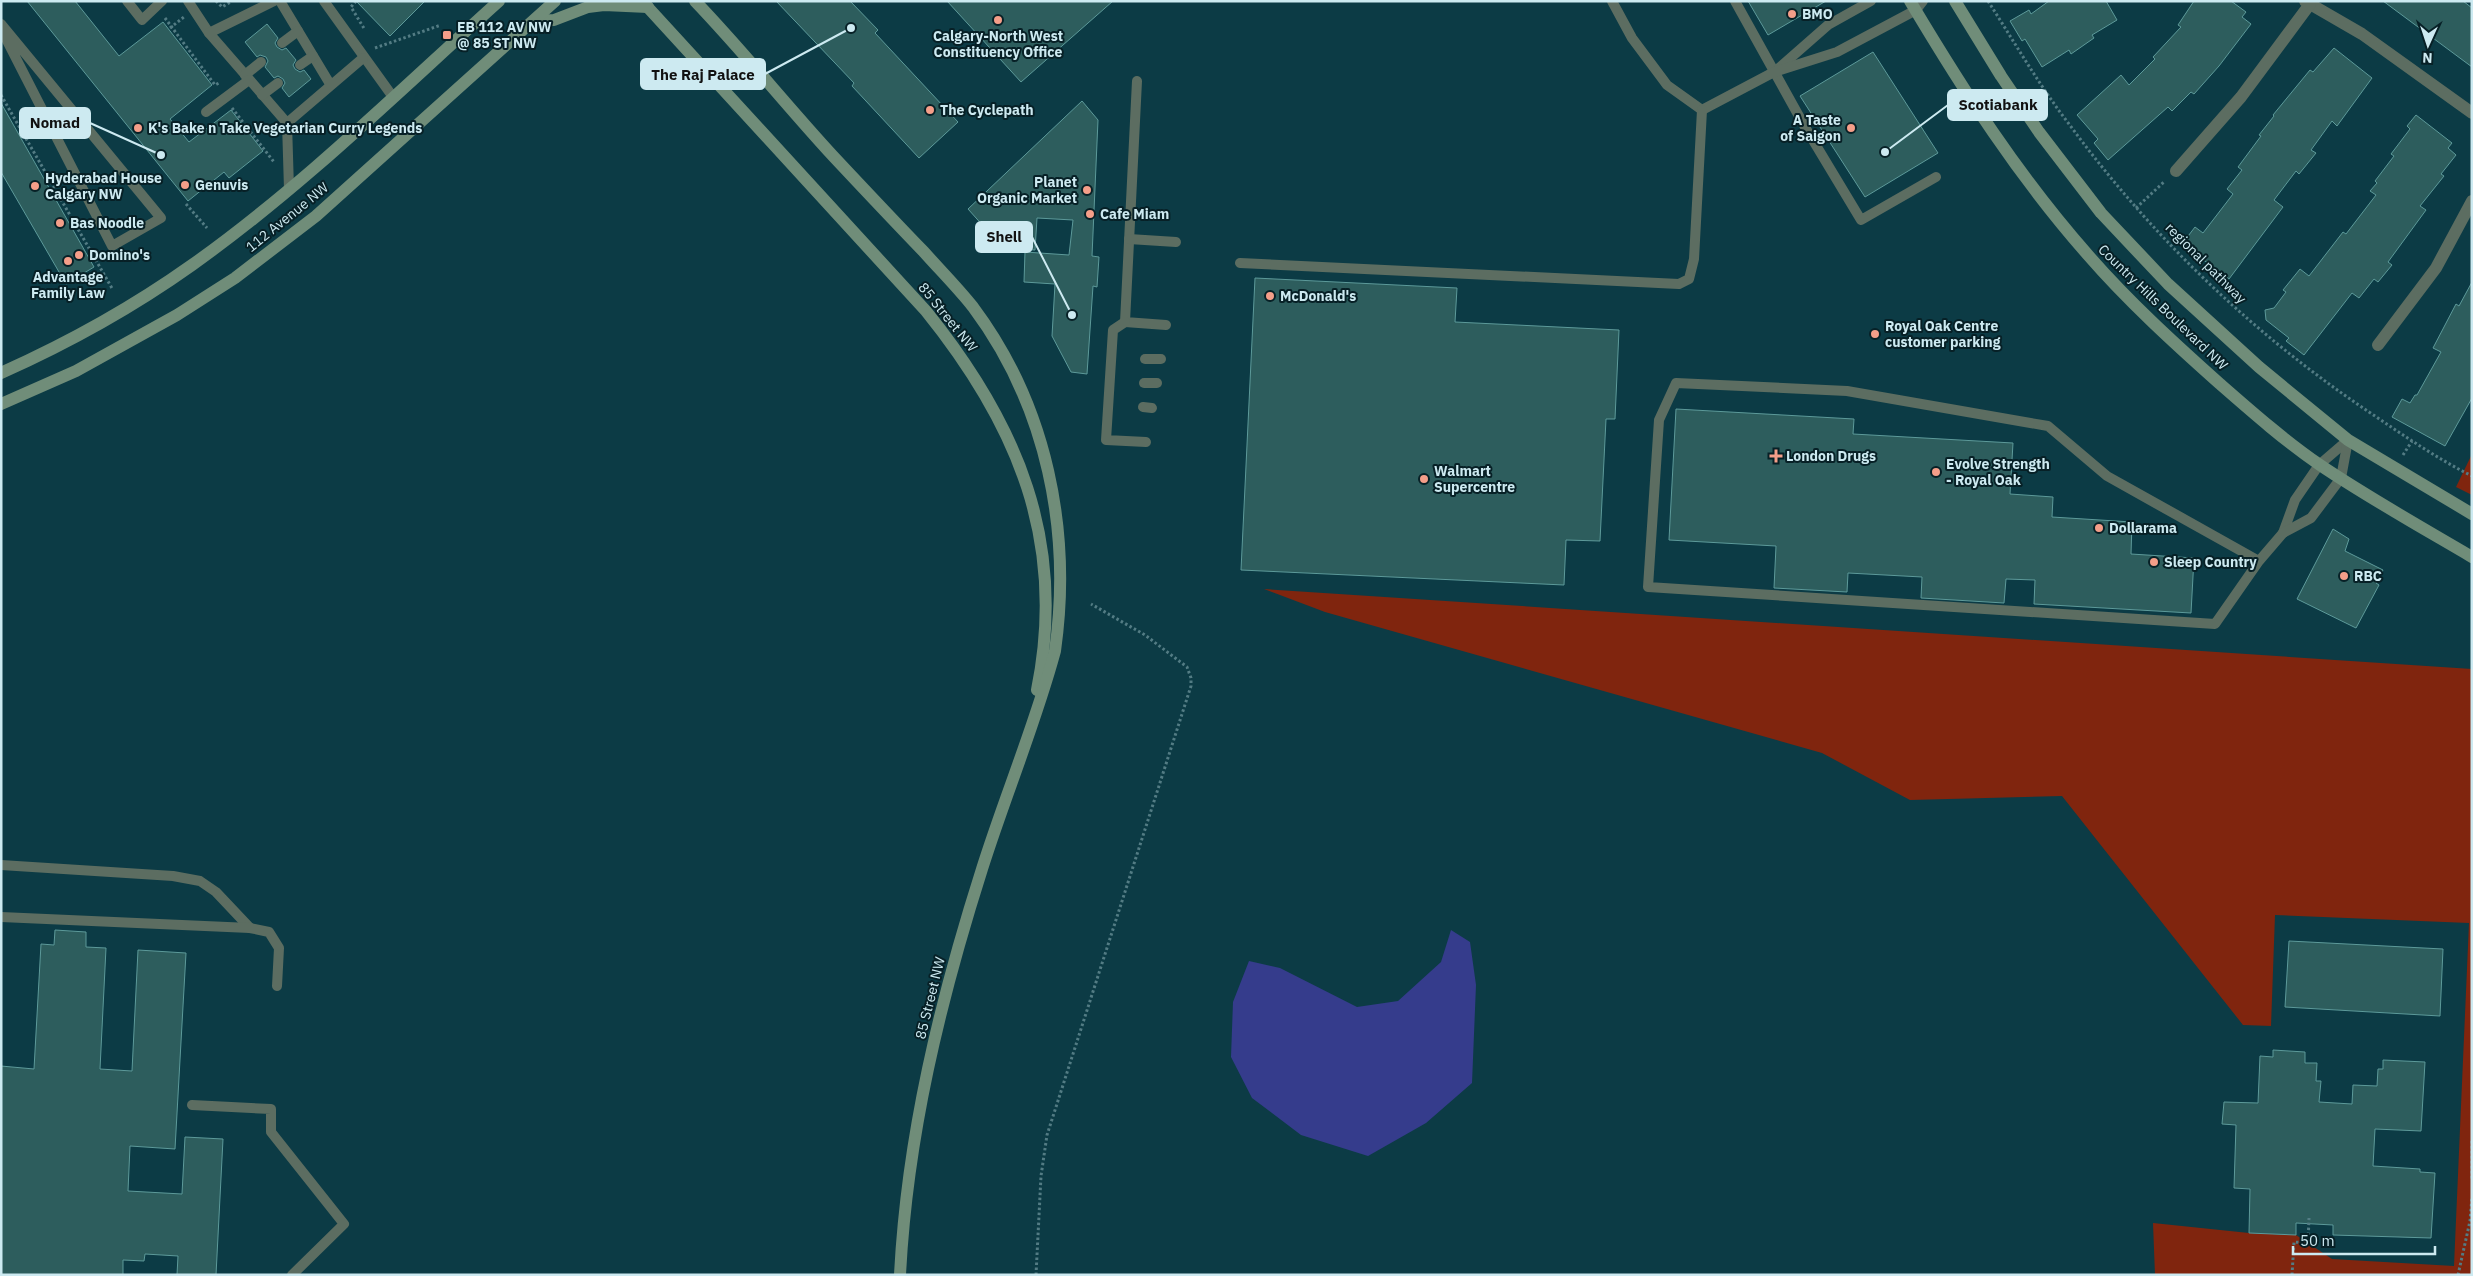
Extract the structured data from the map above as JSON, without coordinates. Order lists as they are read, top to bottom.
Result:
{
  "streets": {
    "street": ["112 Avenue NW", "Country Hills Boulevard NW", "85 Street NW"],
    "path": ["regional pathway"]
  },
  "places": {
    "other": [
      "BMO",
      "Calgary-North West Constituency Office",
      "The Raj Palace",
      "The Cyclepath",
      "K's Bake n Take Vegetarian Curry Legends",
      "A Taste of Saigon",
      "Scotiabank",
      "Nomad",
      "Genuvis",
      "Hyderabad House Calgary NW",
      "Planet Organic Market",
      "Cafe Miam",
      "Bas Noodle",
      "Domino's",
      "Advantage Family Law",
      "McDonald's",
      "Shell",
      "Royal Oak Centre customer parking",
      "Evolve Strength - Royal Oak",
      "Walmart Supercentre",
      "Dollarama",
      "Sleep Country",
      "RBC"
    ],
    "transit": ["EB 112 AV NW @ 85 ST NW"],
    "health": ["London Drugs"]
  },
  "scale_bar": "50 m",
  "north": "bottom"
}
